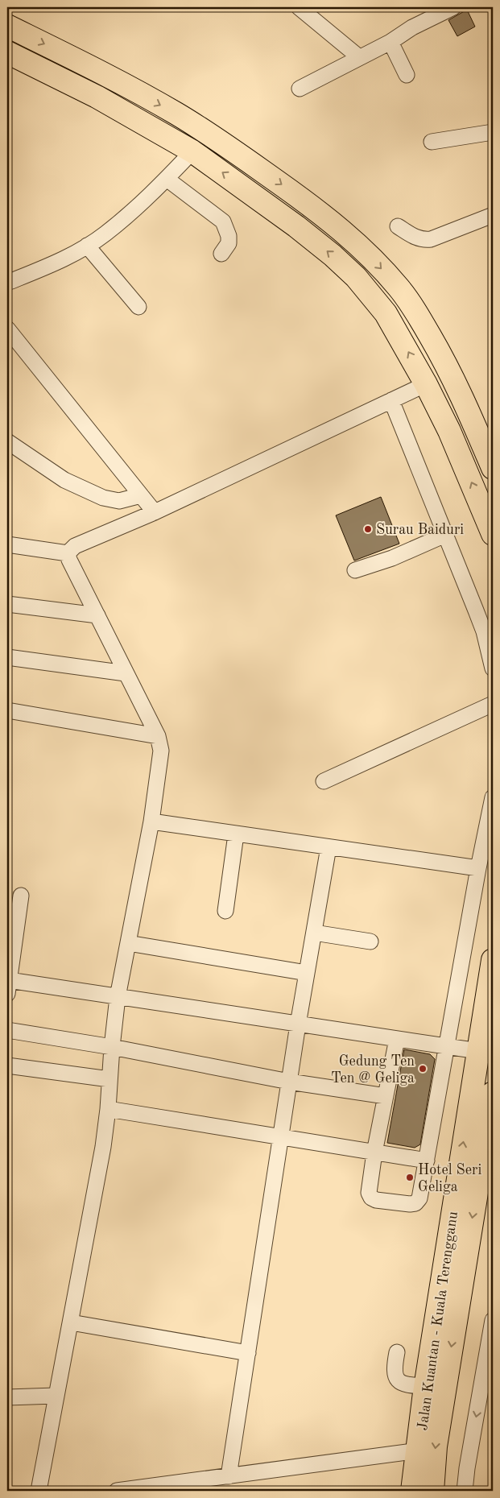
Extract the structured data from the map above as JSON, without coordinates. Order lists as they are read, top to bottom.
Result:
{
  "streets": {
    "highway": ["Jalan Kuantan - Kuala Terengganu"]
  },
  "places": ["Surau Baiduri", "Gedung Ten Ten @ Geliga", "Hotel Seri Geliga"]
}
